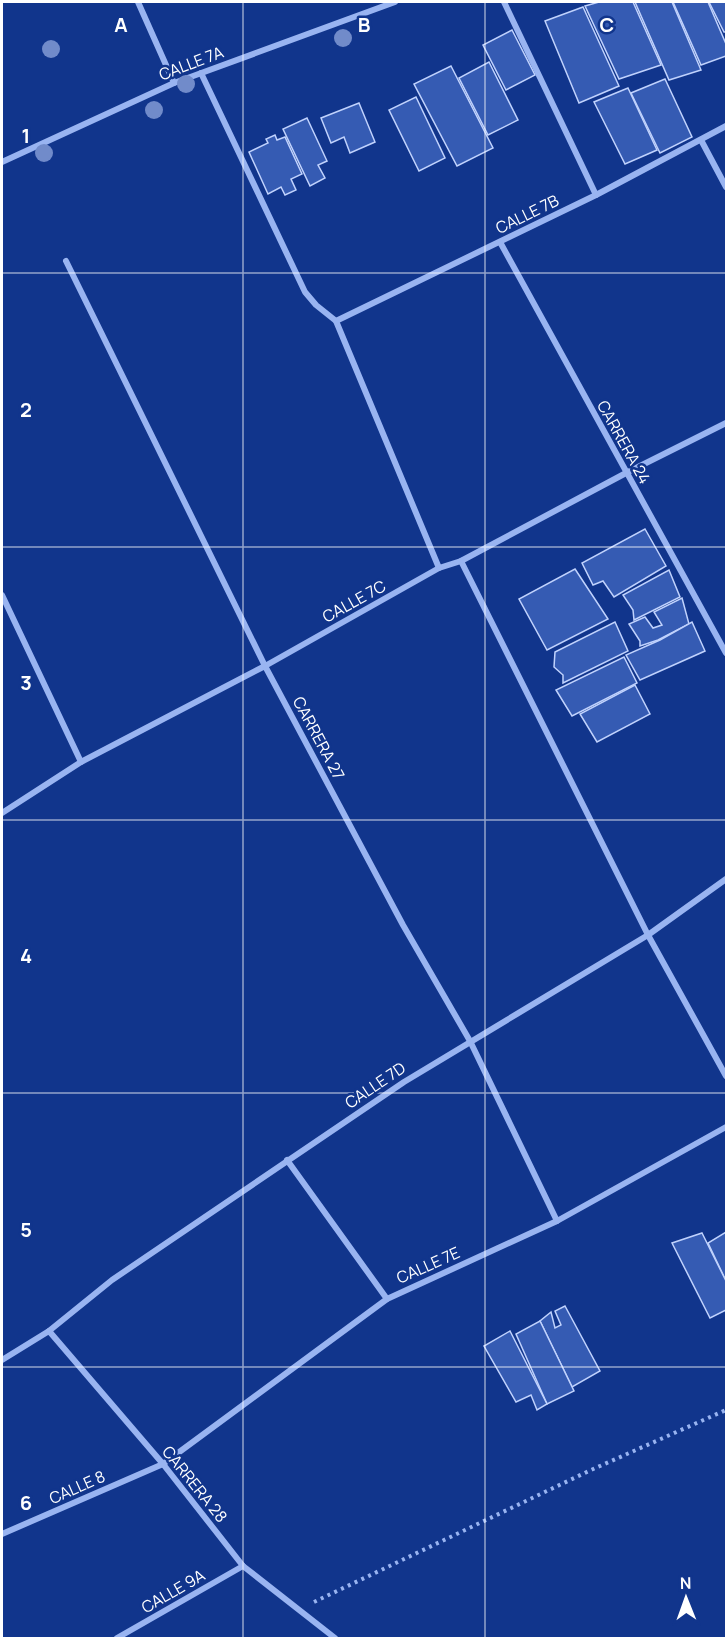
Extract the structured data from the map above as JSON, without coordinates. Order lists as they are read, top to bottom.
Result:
{
  "streets": {
    "street": [
      "CALLE 7A",
      "CALLE 7B",
      "CARRERA 24",
      "CALLE 7C",
      "CARRERA 27",
      "CALLE 7D",
      "CALLE 7E",
      "CARRERA 28",
      "CALLE 8",
      "CALLE 9A"
    ]
  },
  "crossings": [
    ["CALLE 7B", "CARRERA 24"],
    ["CARRERA 24", "CALLE 7C"],
    ["CALLE 7C", "CARRERA 27"],
    ["CARRERA 27", "CALLE 7D"],
    ["CARRERA 27", "CALLE 7E"],
    ["CALLE 7D", "CARRERA 28"],
    ["CALLE 7E", "CARRERA 28"],
    ["CALLE 7E", "CALLE 8"],
    ["CARRERA 28", "CALLE 8"],
    ["CARRERA 28", "CALLE 9A"]
  ],
  "north": "top",
  "grid": {
    "columns": ["A", "B", "C"],
    "rows": [
      "1",
      "2",
      "3",
      "4",
      "5",
      "6"
    ]
  }
}
